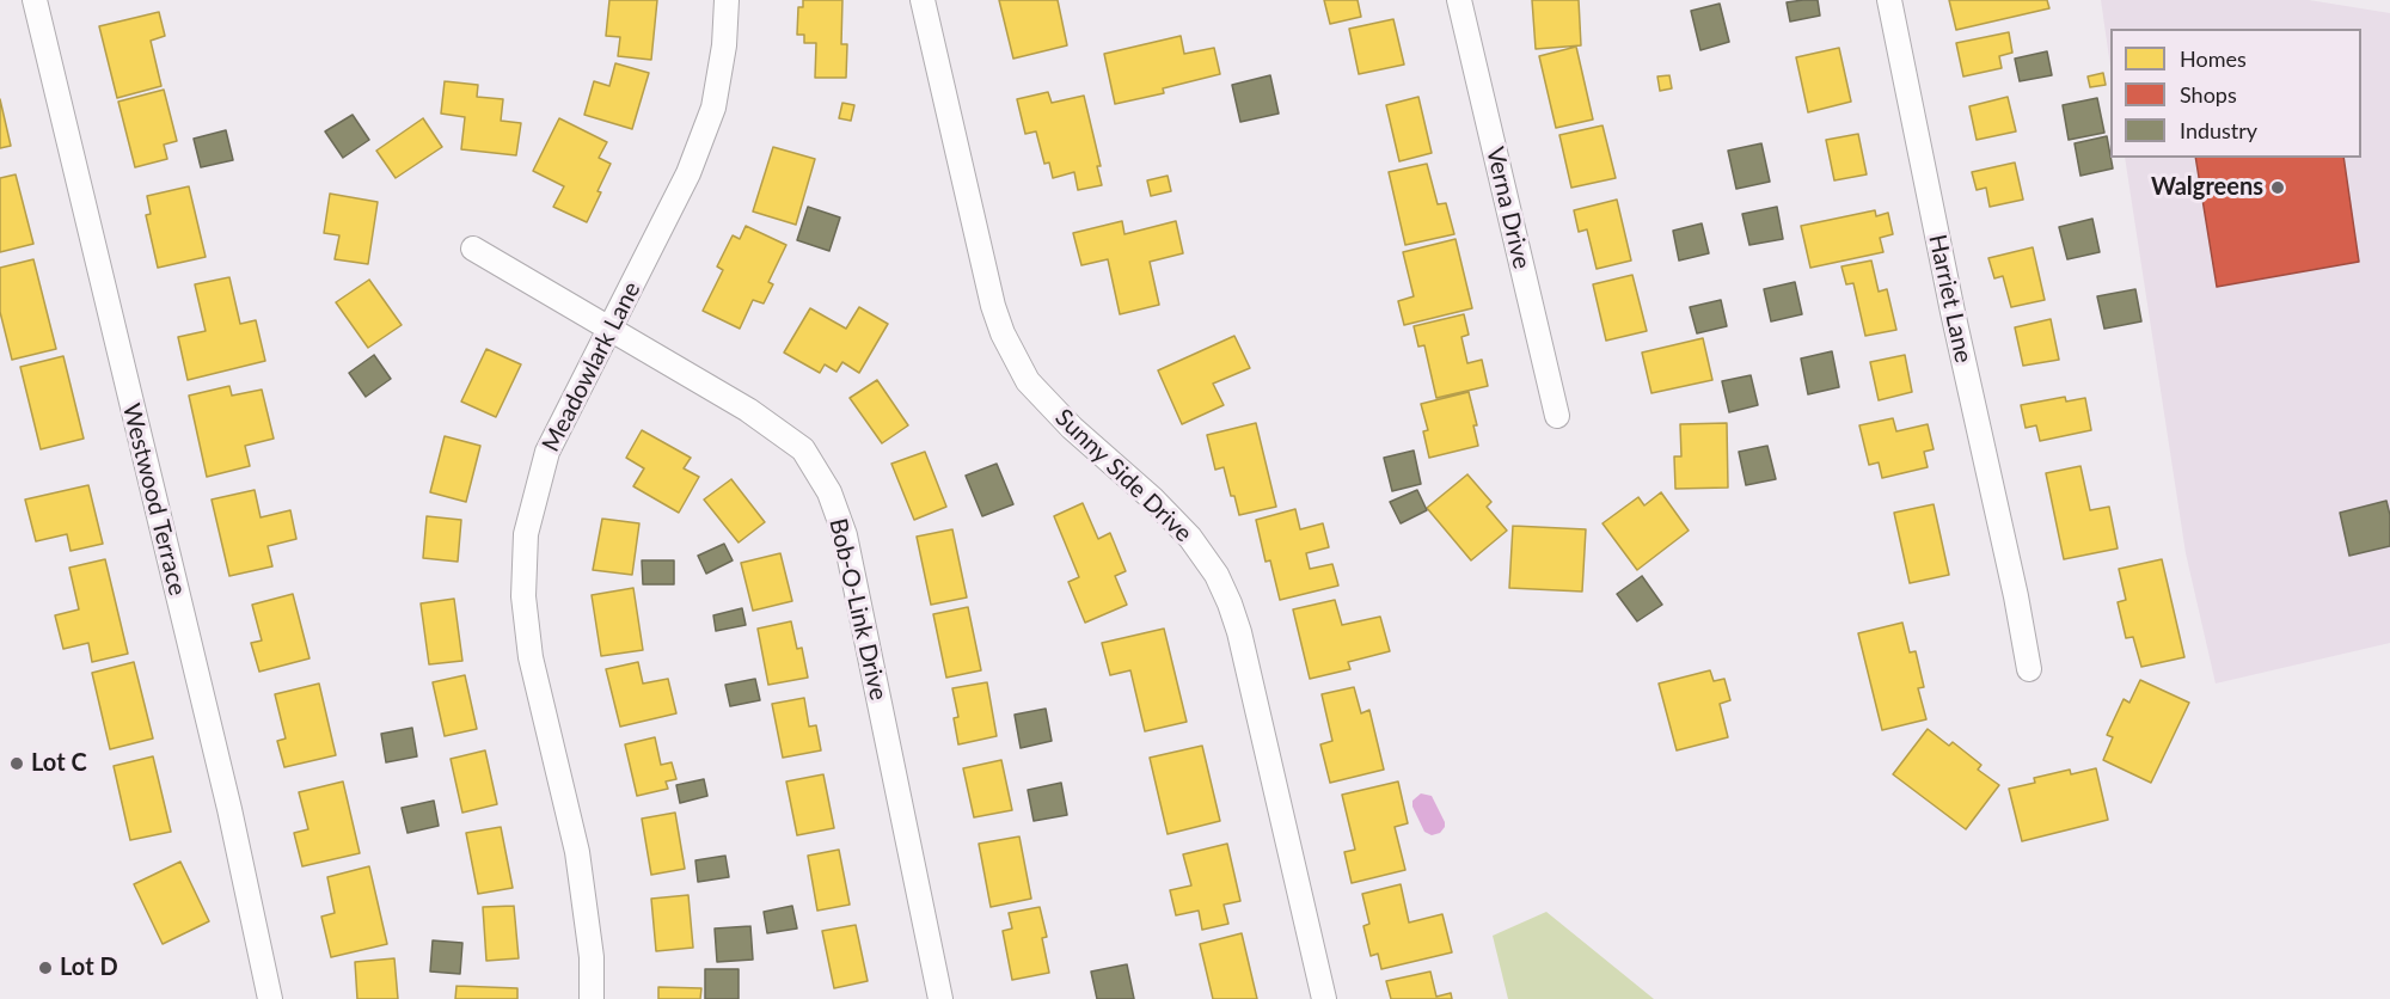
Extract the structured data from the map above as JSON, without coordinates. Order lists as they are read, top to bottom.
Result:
{
  "streets": {
    "street": [
      "Verna Drive",
      "Harriet Lane",
      "Meadowlark Lane",
      "Sunny Side Drive",
      "Westwood Terrace",
      "Bob-O-Link Drive"
    ]
  },
  "crossings": [
    ["Meadowlark Lane", "Bob-O-Link Drive"]
  ],
  "places": ["Walgreens", "Lot C", "Lot D"],
  "legend": ["Homes", "Shops", "Industry"]
}
